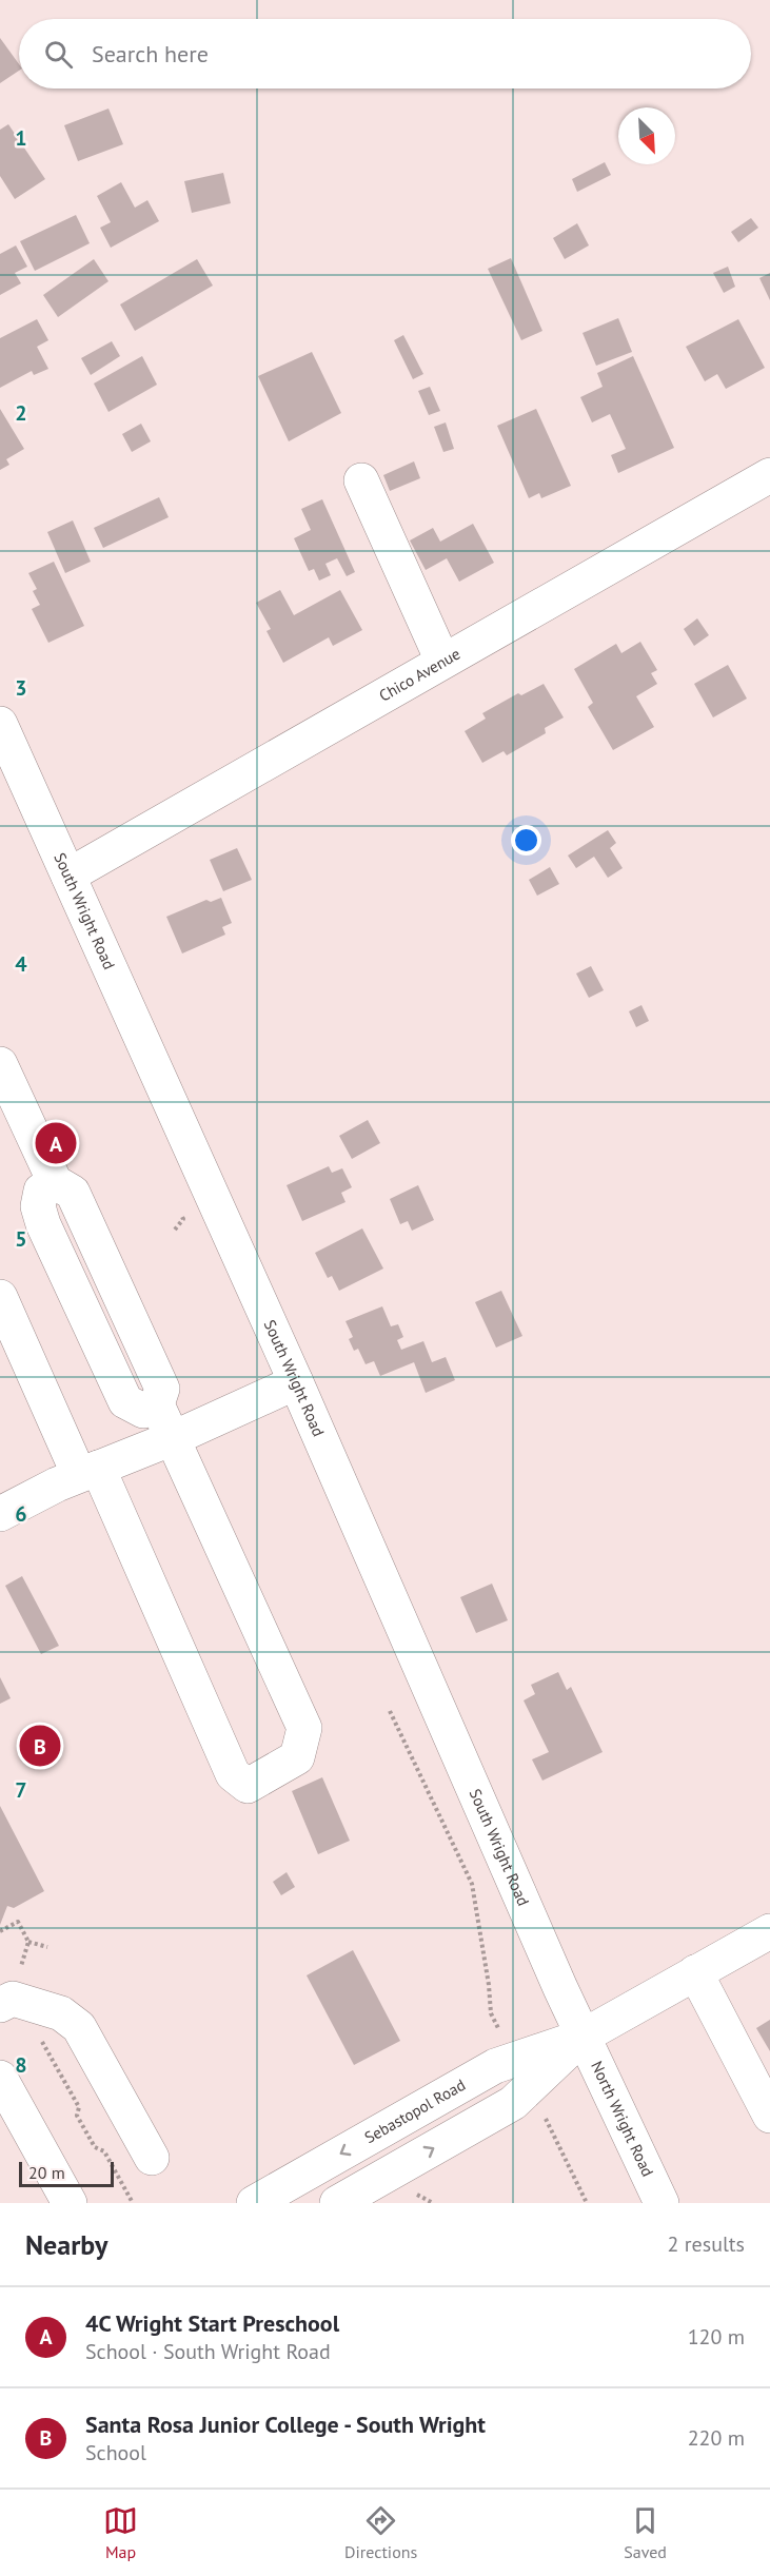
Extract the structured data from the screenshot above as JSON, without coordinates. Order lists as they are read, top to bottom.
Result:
{
  "streets": {
    "main road": [
      "Chico Avenue",
      "South Wright Road",
      "Sebastopol Road",
      "North Wright Road"
    ]
  },
  "crossings": [
    ["Chico Avenue", "South Wright Road"],
    ["South Wright Road", "Sebastopol Road"],
    ["South Wright Road", "North Wright Road"],
    ["Sebastopol Road", "North Wright Road"]
  ],
  "scale_bar": "20 m",
  "north": "bottom right",
  "page": {
    "search": "Search here",
    "pins": ["A", "B"],
    "scale": "20 m",
    "heading": ["Nearby", "2 results"],
    "list": [
      {
        "mark": "A",
        "name": "4C Wright Start Preschool",
        "note": "School · South Wright Road",
        "value": "120 m"
      },
      {
        "mark": "B",
        "name": "Santa Rosa Junior College - South Wright",
        "note": "School",
        "value": "220 m"
      }
    ],
    "nav": ["Map", "Directions", "Saved"]
  },
  "grid": {
    "rows": [
      "1",
      "2",
      "3",
      "4",
      "5",
      "6",
      "7",
      "8"
    ]
  }
}
